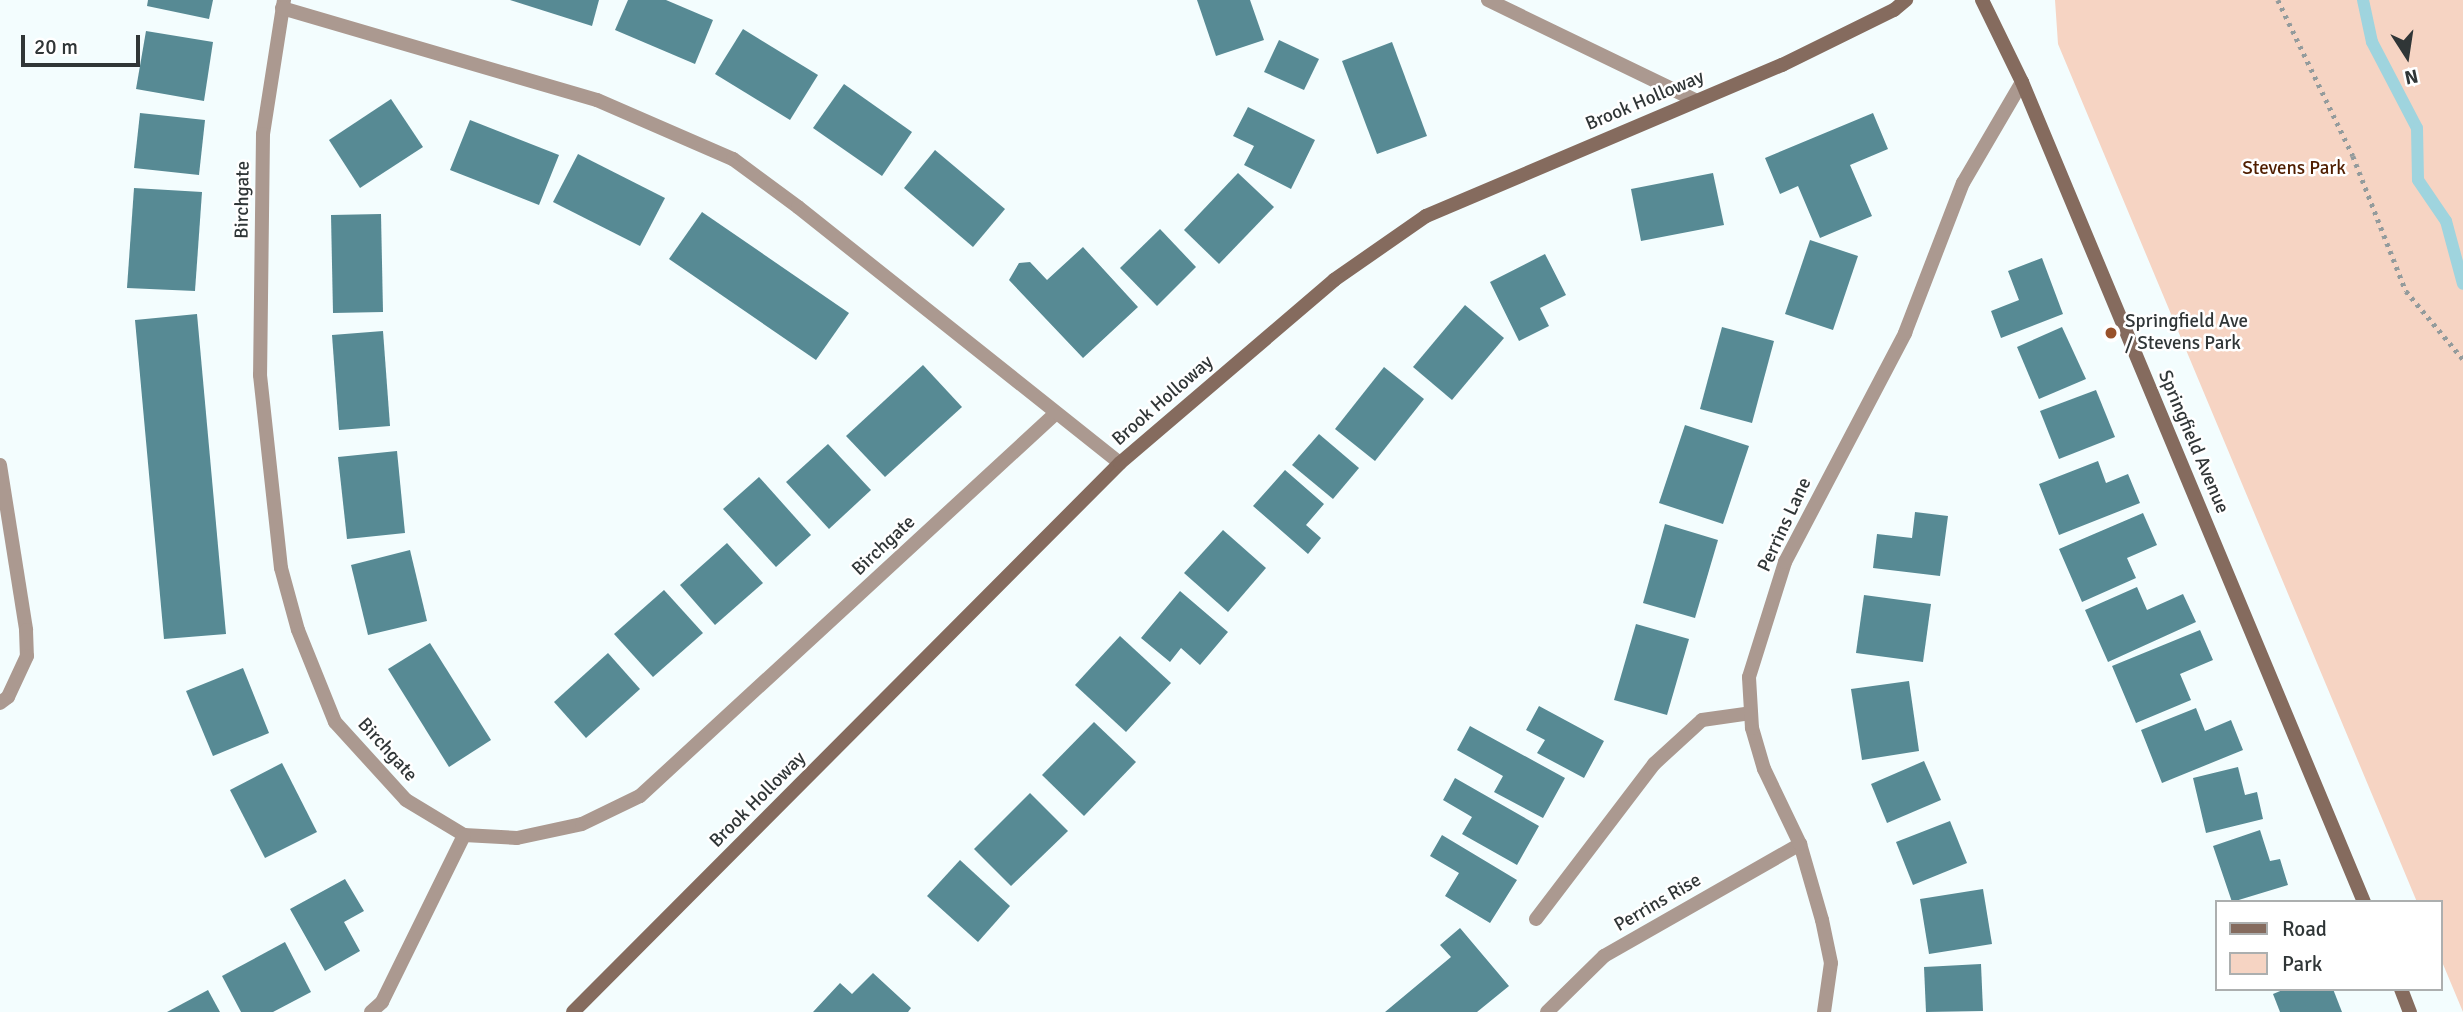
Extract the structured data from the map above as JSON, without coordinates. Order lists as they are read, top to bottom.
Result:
{
  "streets": {
    "street": [
      "Brook Holloway",
      "Birchgate",
      "Springfield Avenue",
      "Perrins Lane",
      "Perrins Rise"
    ]
  },
  "crossings": [
    ["Brook Holloway", "Birchgate"],
    ["Springfield Avenue", "Perrins Lane"],
    ["Perrins Lane", "Perrins Rise"]
  ],
  "parks": ["Stevens Park"],
  "places": ["Springfield Ave / Stevens Park"],
  "legend": ["Road", "Park"],
  "scale_bar": "20 m",
  "north": "bottom"
}
